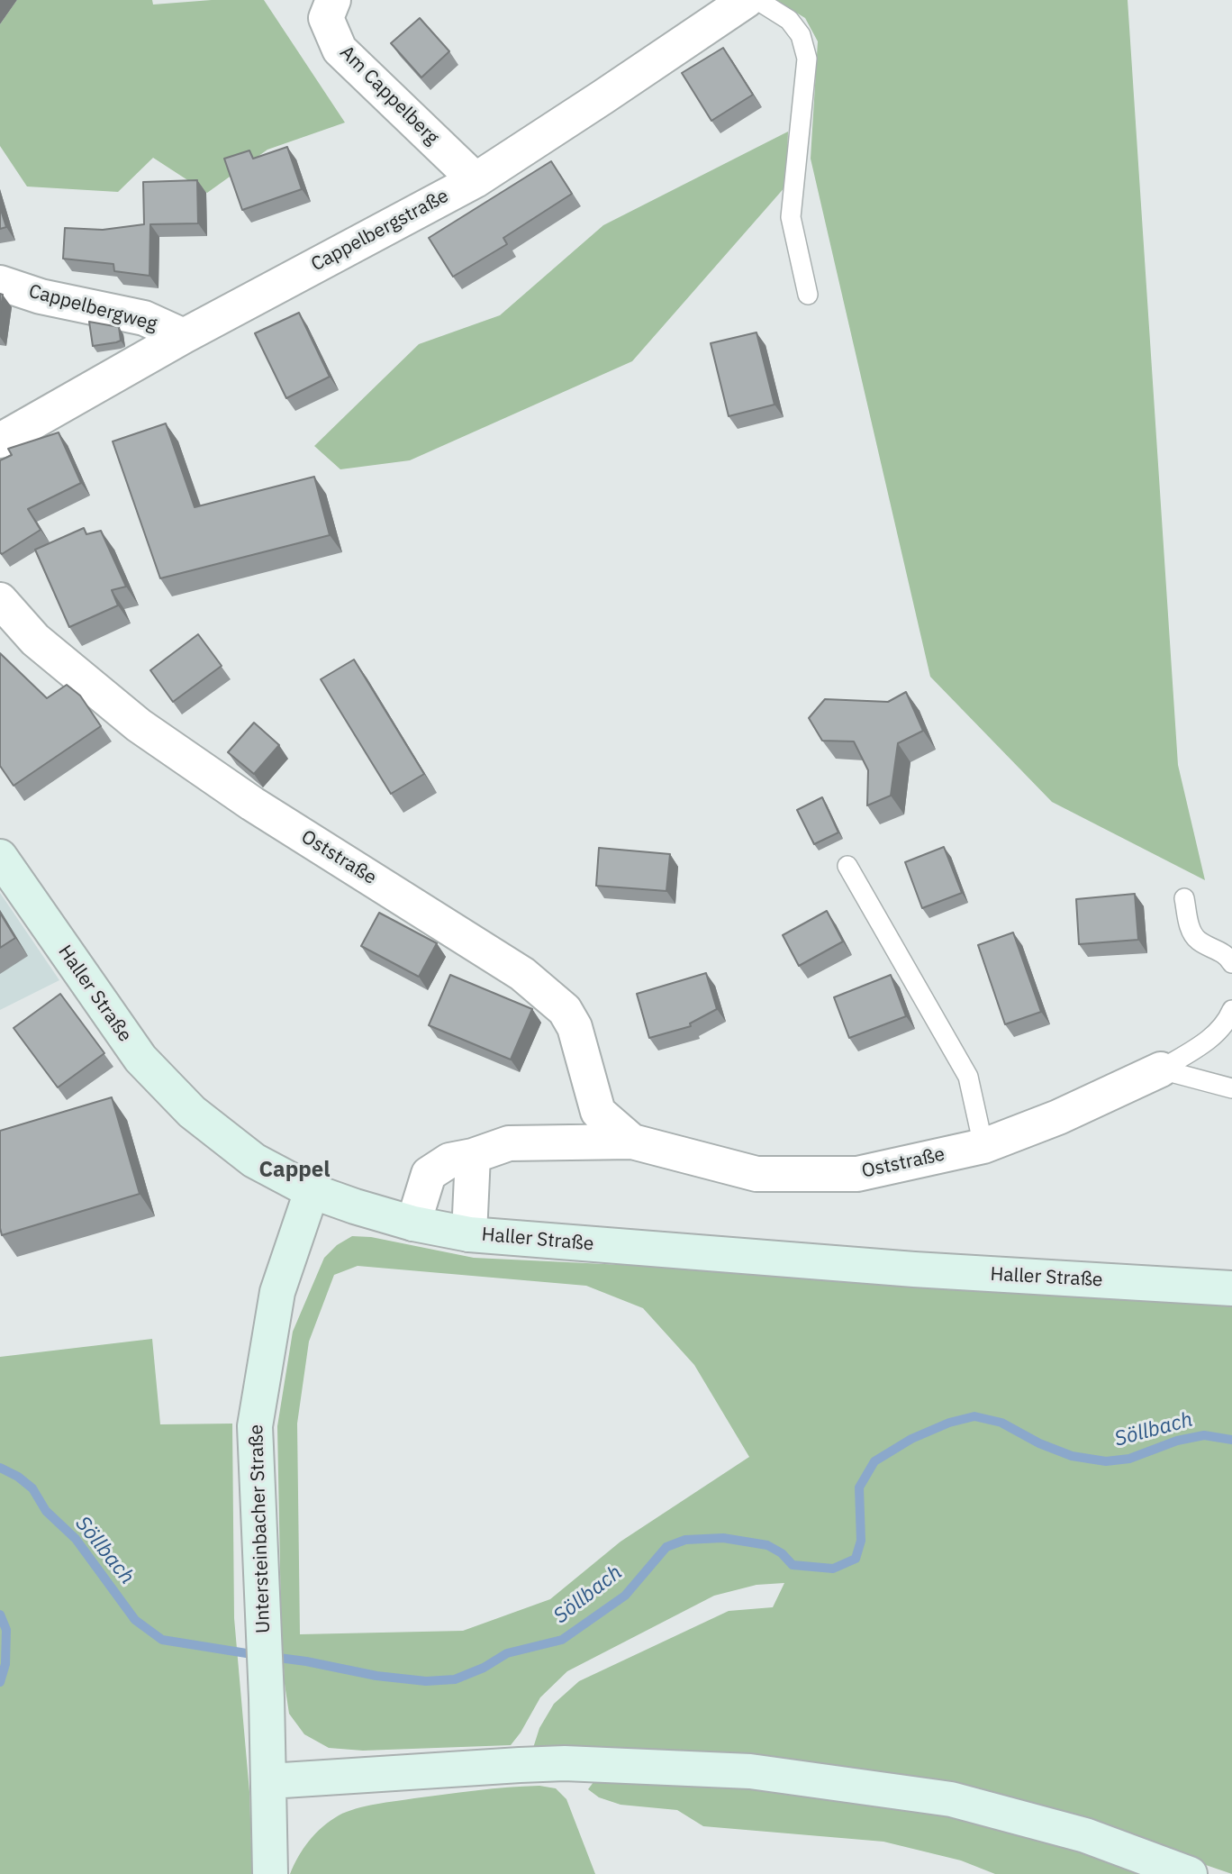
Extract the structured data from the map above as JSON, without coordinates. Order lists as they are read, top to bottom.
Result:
{
  "streets": {
    "main road": ["Haller Straße", "Untersteinbacher Straße"],
    "street": [
      "Am Cappelberg",
      "Cappelbergstraße",
      "Cappelbergweg",
      "Oststraße"
    ]
  },
  "crossings": [
    ["Am Cappelberg", "Cappelbergstraße"],
    ["Cappelbergstraße", "Cappelbergweg"],
    ["Oststraße", "Haller Straße"],
    ["Haller Straße", "Untersteinbacher Straße"]
  ],
  "districts": ["Cappel"],
  "water": ["Söllbach"]
}
